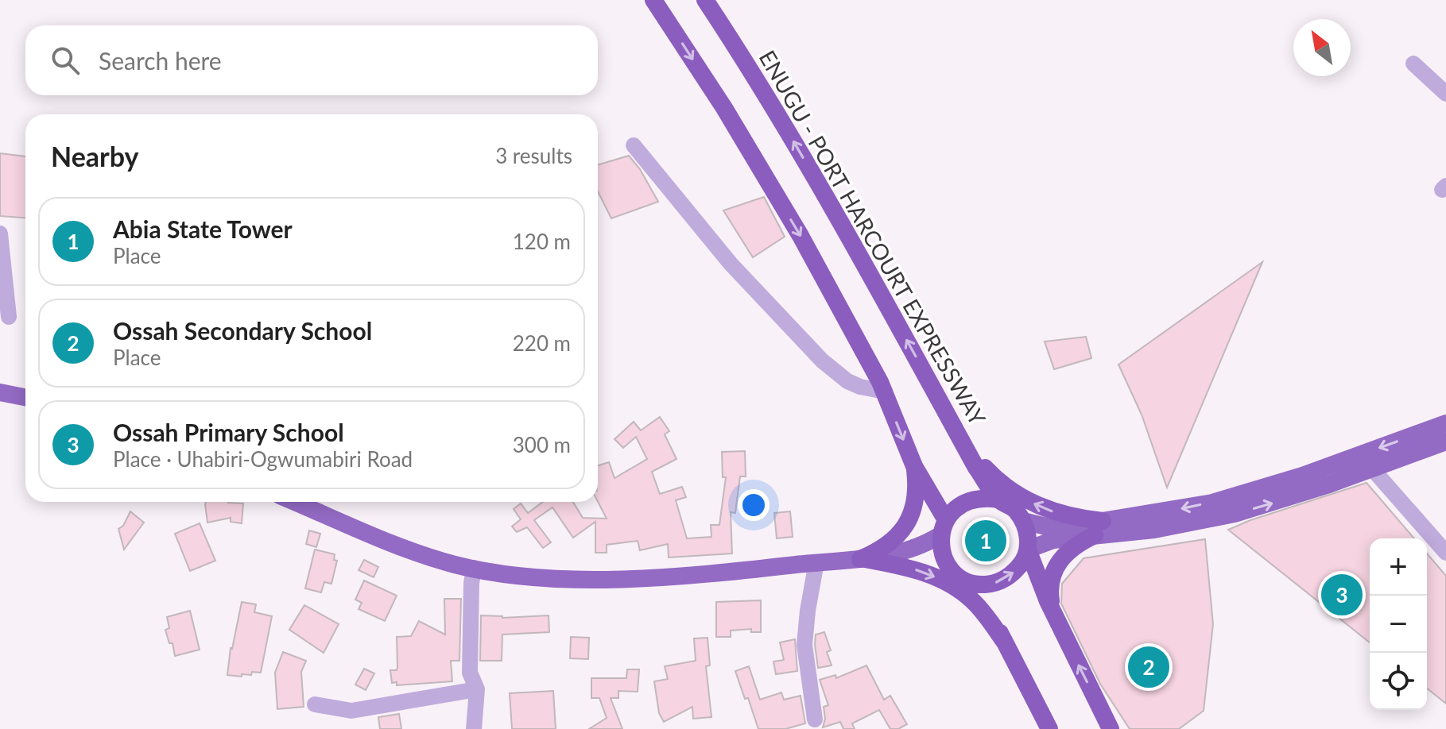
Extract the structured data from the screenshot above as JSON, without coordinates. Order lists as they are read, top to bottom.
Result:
{
  "streets": {
    "highway": ["ENUGU - PORT HARCOURT EXPRESSWAY"]
  },
  "north": "top left",
  "page": {
    "search": "Search here",
    "heading": ["Nearby", "3 results"],
    "list": [
      {
        "mark": "1",
        "name": "Abia State Tower",
        "note": "Place",
        "value": "120 m"
      },
      {
        "mark": "2",
        "name": "Ossah Secondary School",
        "note": "Place",
        "value": "220 m"
      },
      {
        "mark": "3",
        "name": "Ossah Primary School",
        "note": "Place · Uhabiri-Ogwumabiri Road",
        "value": "300 m"
      }
    ],
    "pins": ["1", "3", "2"],
    "map_buttons": ["+", "−"]
  }
}
